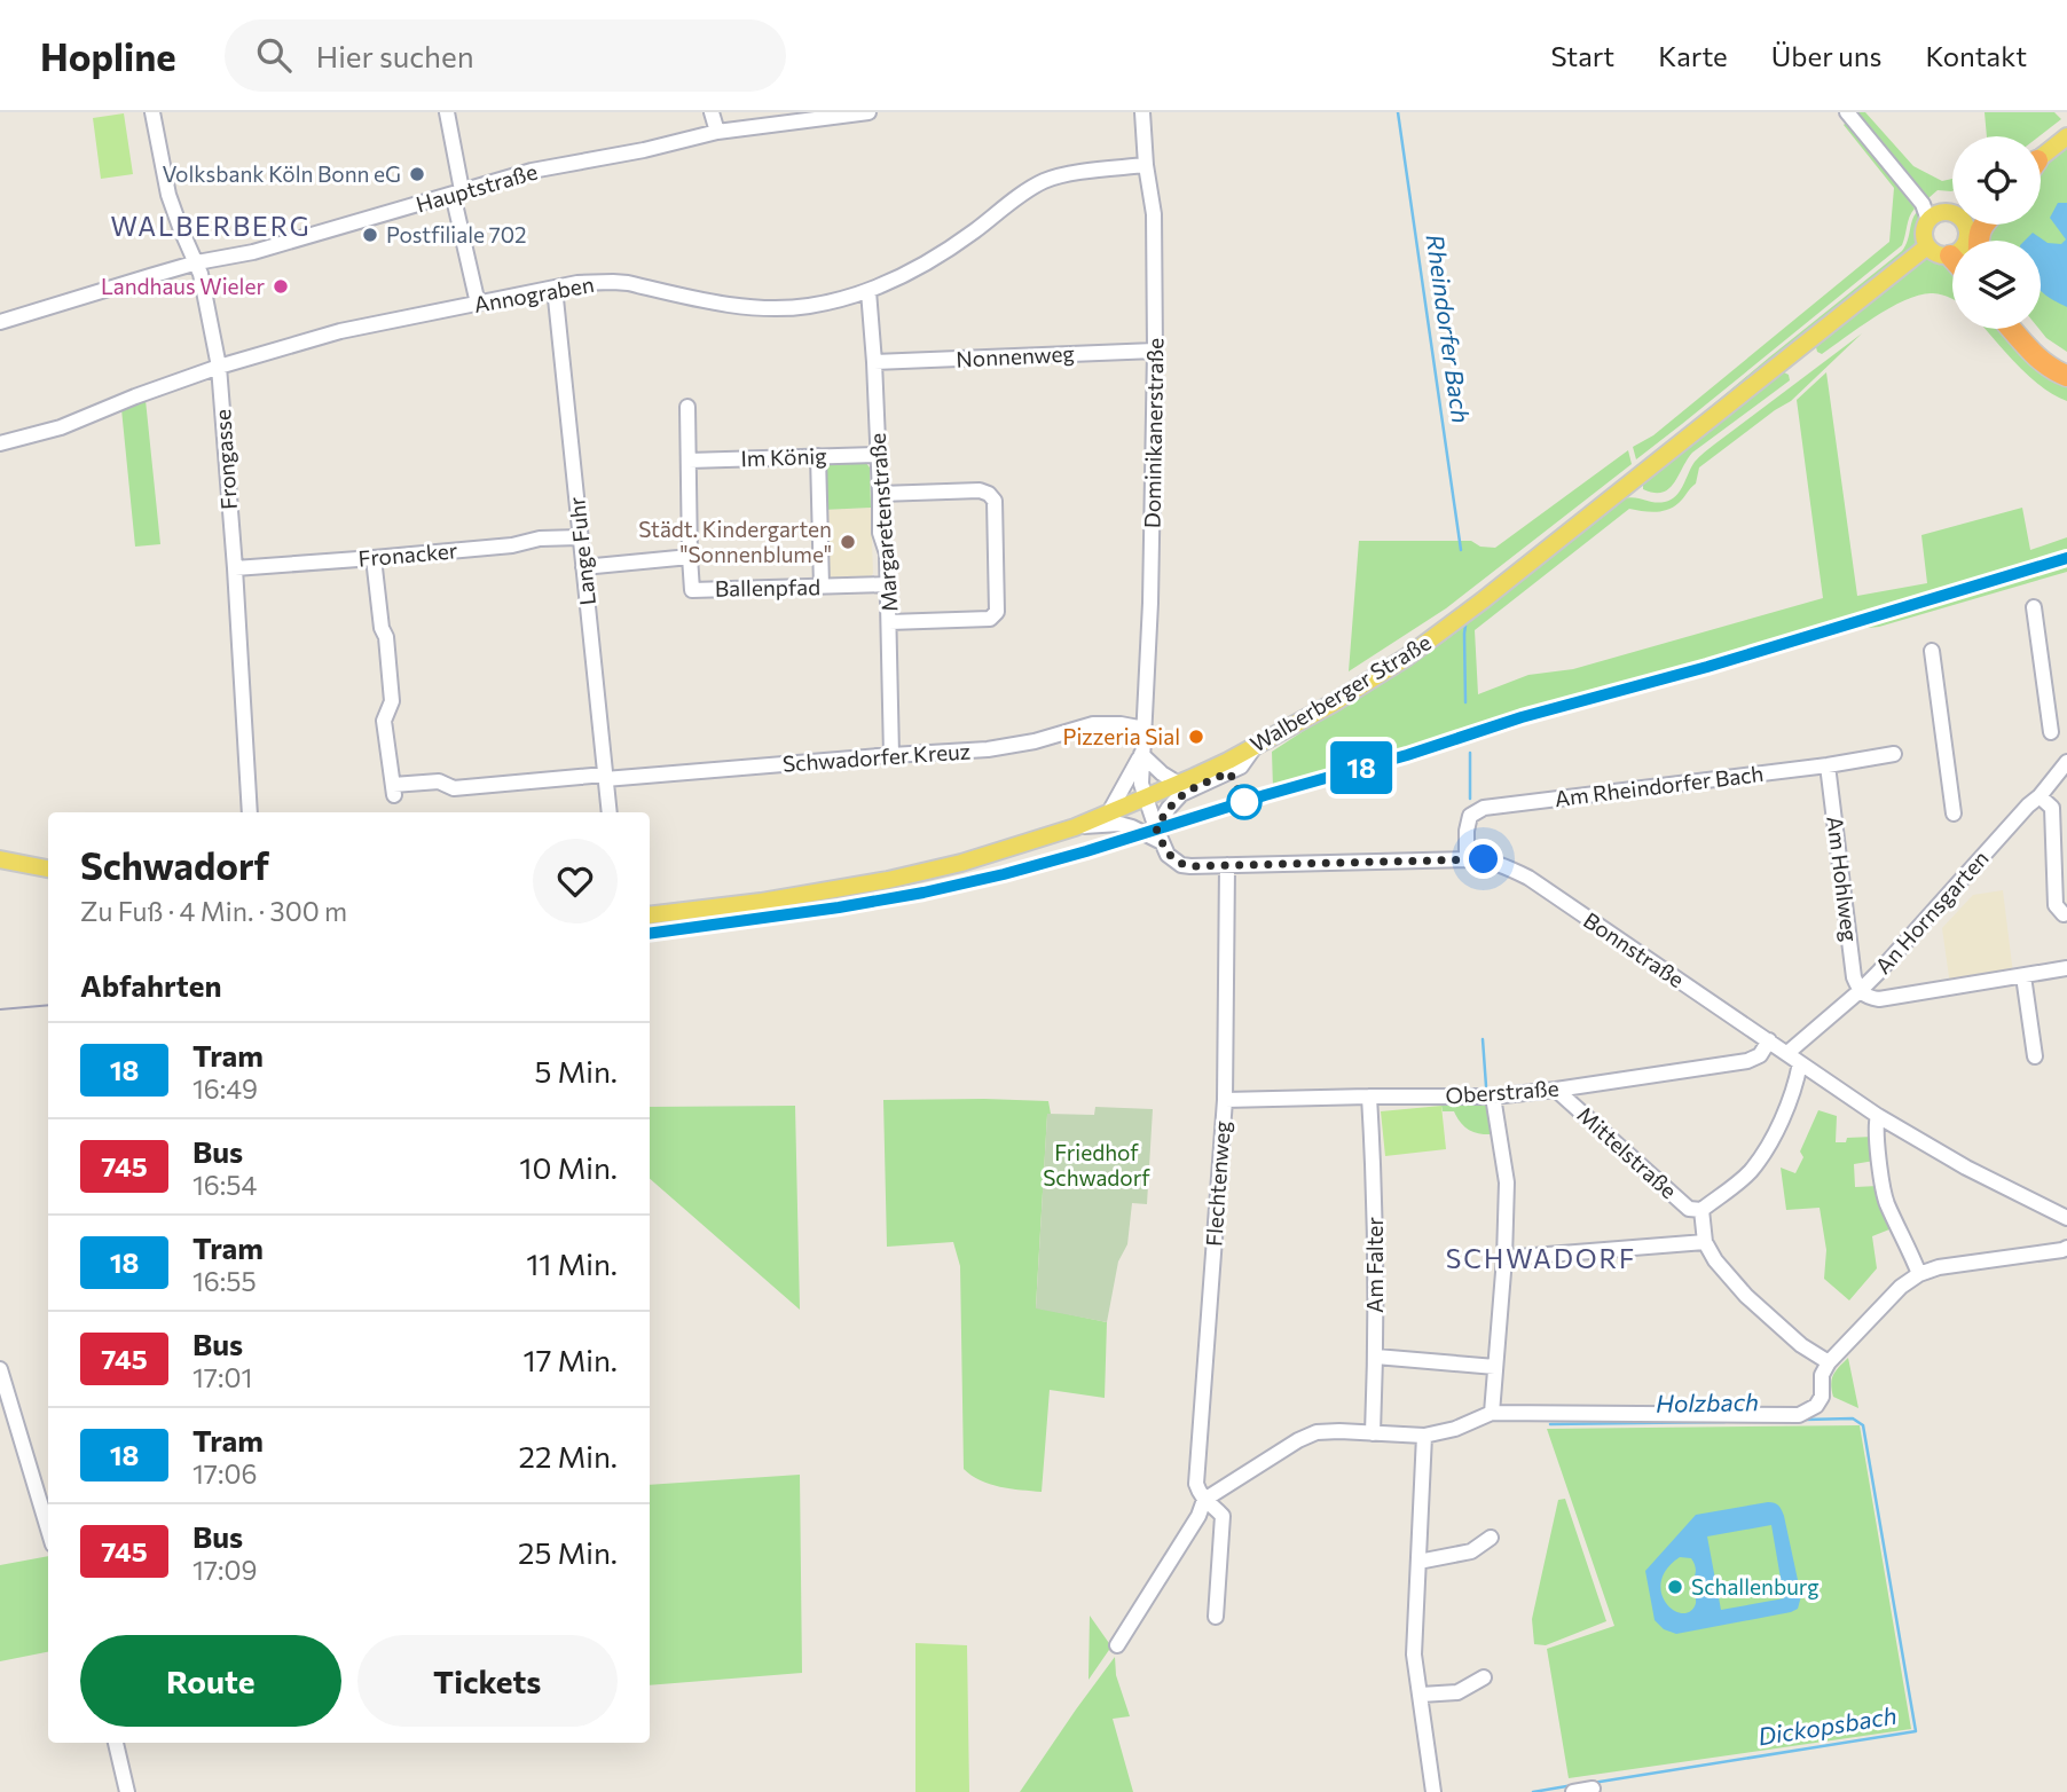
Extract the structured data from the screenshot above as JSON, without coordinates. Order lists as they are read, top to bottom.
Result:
{
  "streets": {
    "main road": ["Walberberger Straße"],
    "street": [
      "Hauptstraße",
      "Annograben",
      "Nonnenweg",
      "Dominikanerstraße",
      "Im König",
      "Frongasse",
      "Margaretenstraße",
      "Lange Fuhr",
      "Fronacker",
      "Ballenpfad",
      "Schwadorfer Kreuz",
      "Am Rheindorfer Bach",
      "Am Hohlweg",
      "An Hornsgarten",
      "Bonnstraße",
      "Oberstraße",
      "Mittelstraße",
      "Flechtenweg",
      "Am Falter"
    ]
  },
  "crossings": [
    ["Hauptstraße", "Frongasse"],
    ["Annograben", "Dominikanerstraße"],
    ["Annograben", "Frongasse"],
    ["Annograben", "Margaretenstraße"],
    ["Annograben", "Lange Fuhr"],
    ["Nonnenweg", "Dominikanerstraße"],
    ["Nonnenweg", "Margaretenstraße"],
    ["Dominikanerstraße", "Walberberger Straße"],
    ["Dominikanerstraße", "Schwadorfer Kreuz"],
    ["Dominikanerstraße", "Bonnstraße"],
    ["Im König", "Margaretenstraße"],
    ["Frongasse", "Fronacker"],
    ["Margaretenstraße", "Ballenpfad"],
    ["Margaretenstraße", "Schwadorfer Kreuz"],
    ["Lange Fuhr", "Fronacker"],
    ["Lange Fuhr", "Ballenpfad"],
    ["Lange Fuhr", "Schwadorfer Kreuz"],
    ["Fronacker", "Schwadorfer Kreuz"],
    ["Walberberger Straße", "Bonnstraße"],
    ["Am Rheindorfer Bach", "Am Hohlweg"],
    ["Am Rheindorfer Bach", "Bonnstraße"],
    ["Am Hohlweg", "An Hornsgarten"],
    ["An Hornsgarten", "Bonnstraße"],
    ["Bonnstraße", "Oberstraße"],
    ["Bonnstraße", "Flechtenweg"],
    ["Oberstraße", "Mittelstraße"],
    ["Oberstraße", "Flechtenweg"],
    ["Oberstraße", "Am Falter"]
  ],
  "districts": ["WALBERBERG", "SCHWADORF"],
  "water": ["Rheindorfer Bach", "Holzbach", "Dickopsbach"],
  "parks": ["Friedhof Schwadorf"],
  "places": [
    "Volksbank Köln Bonn eG",
    "Postfiliale 702",
    "Landhaus Wieler",
    "Städt. Kindergarten \"Sonnenblume\"",
    "Pizzeria Sial",
    "Schallenburg"
  ],
  "lines": ["tram line 18"],
  "page": {
    "header": "Hopline",
    "search": "Hier suchen",
    "nav": [
      "Start",
      "Karte",
      "Über uns",
      "Kontakt"
    ],
    "on_map": "18",
    "heading": [
      ["Schwadorf", "Zu Fuß · 4 Min. · 300 m"],
      "Abfahrten"
    ],
    "list": [
      {
        "mark": "18",
        "name": "Tram",
        "note": "16:49",
        "value": "5 Min."
      },
      {
        "mark": "745",
        "name": "Bus",
        "note": "16:54",
        "value": "10 Min."
      },
      {
        "mark": "18",
        "name": "Tram",
        "note": "16:55",
        "value": "11 Min."
      },
      {
        "mark": "745",
        "name": "Bus",
        "note": "17:01",
        "value": "17 Min."
      },
      {
        "mark": "18",
        "name": "Tram",
        "note": "17:06",
        "value": "22 Min."
      },
      {
        "mark": "745",
        "name": "Bus",
        "note": "17:09",
        "value": "25 Min."
      }
    ],
    "buttons": ["Route", "Tickets"]
  }
}
